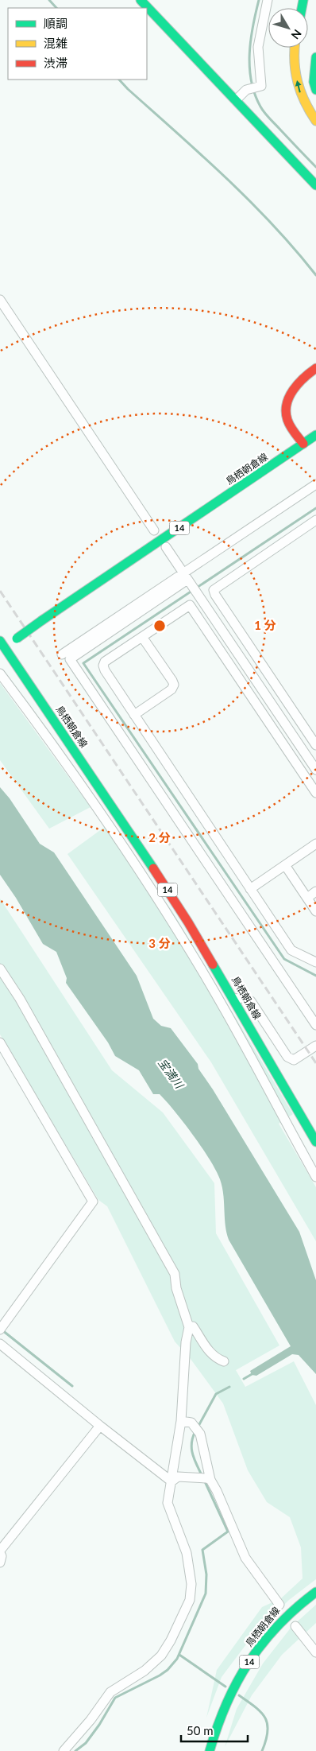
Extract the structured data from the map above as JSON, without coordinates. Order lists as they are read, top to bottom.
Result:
{
  "streets": {
    "main road": ["鳥栖朝倉線", "14"]
  },
  "water": ["宝満川"],
  "legend": ["順調", "混雑", "渋滞"],
  "scale_bar": "50 m",
  "north": "bottom right",
  "rings": ["1 分", "2 分", "3 分"]
}
